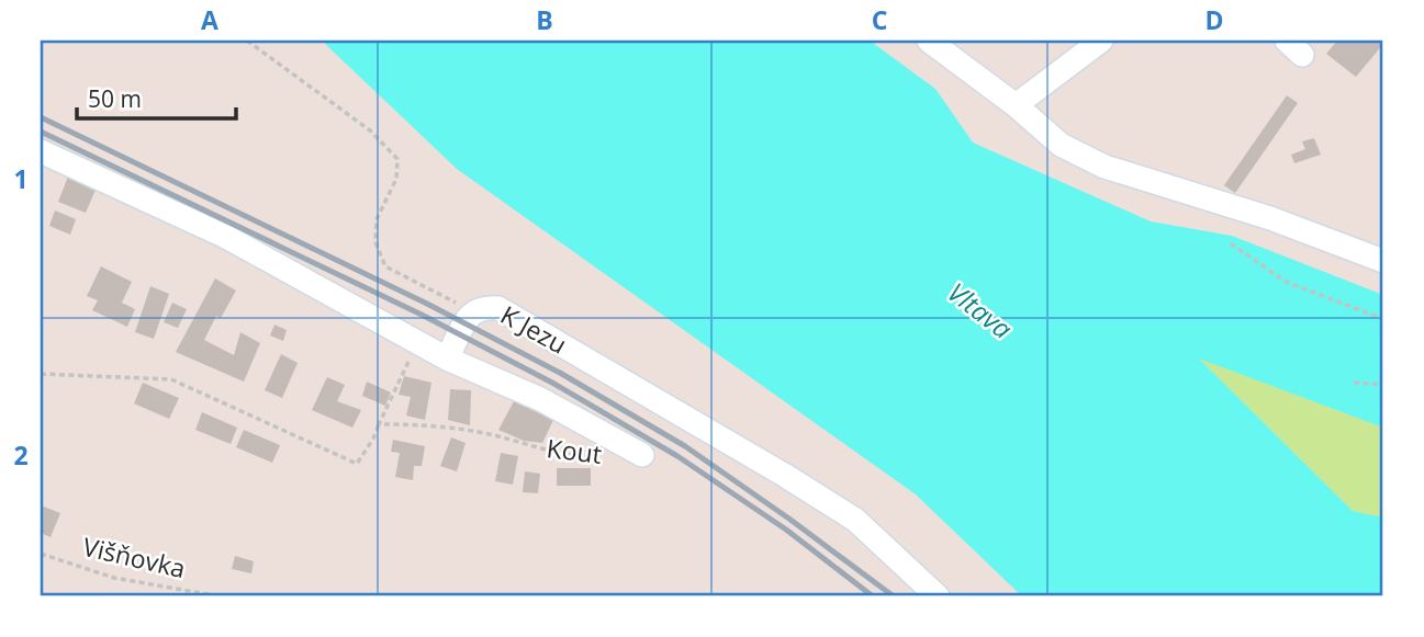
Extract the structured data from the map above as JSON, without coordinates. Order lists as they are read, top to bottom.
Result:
{
  "streets": {
    "street": ["K Jezu", "Kout"],
    "path": ["Višňovka"]
  },
  "crossings": [
    ["K Jezu", "Kout"]
  ],
  "water": ["Vltava"],
  "scale_bar": "50 m",
  "grid": {
    "columns": [
      "A",
      "B",
      "C",
      "D"
    ],
    "rows": ["1", "2"]
  }
}
